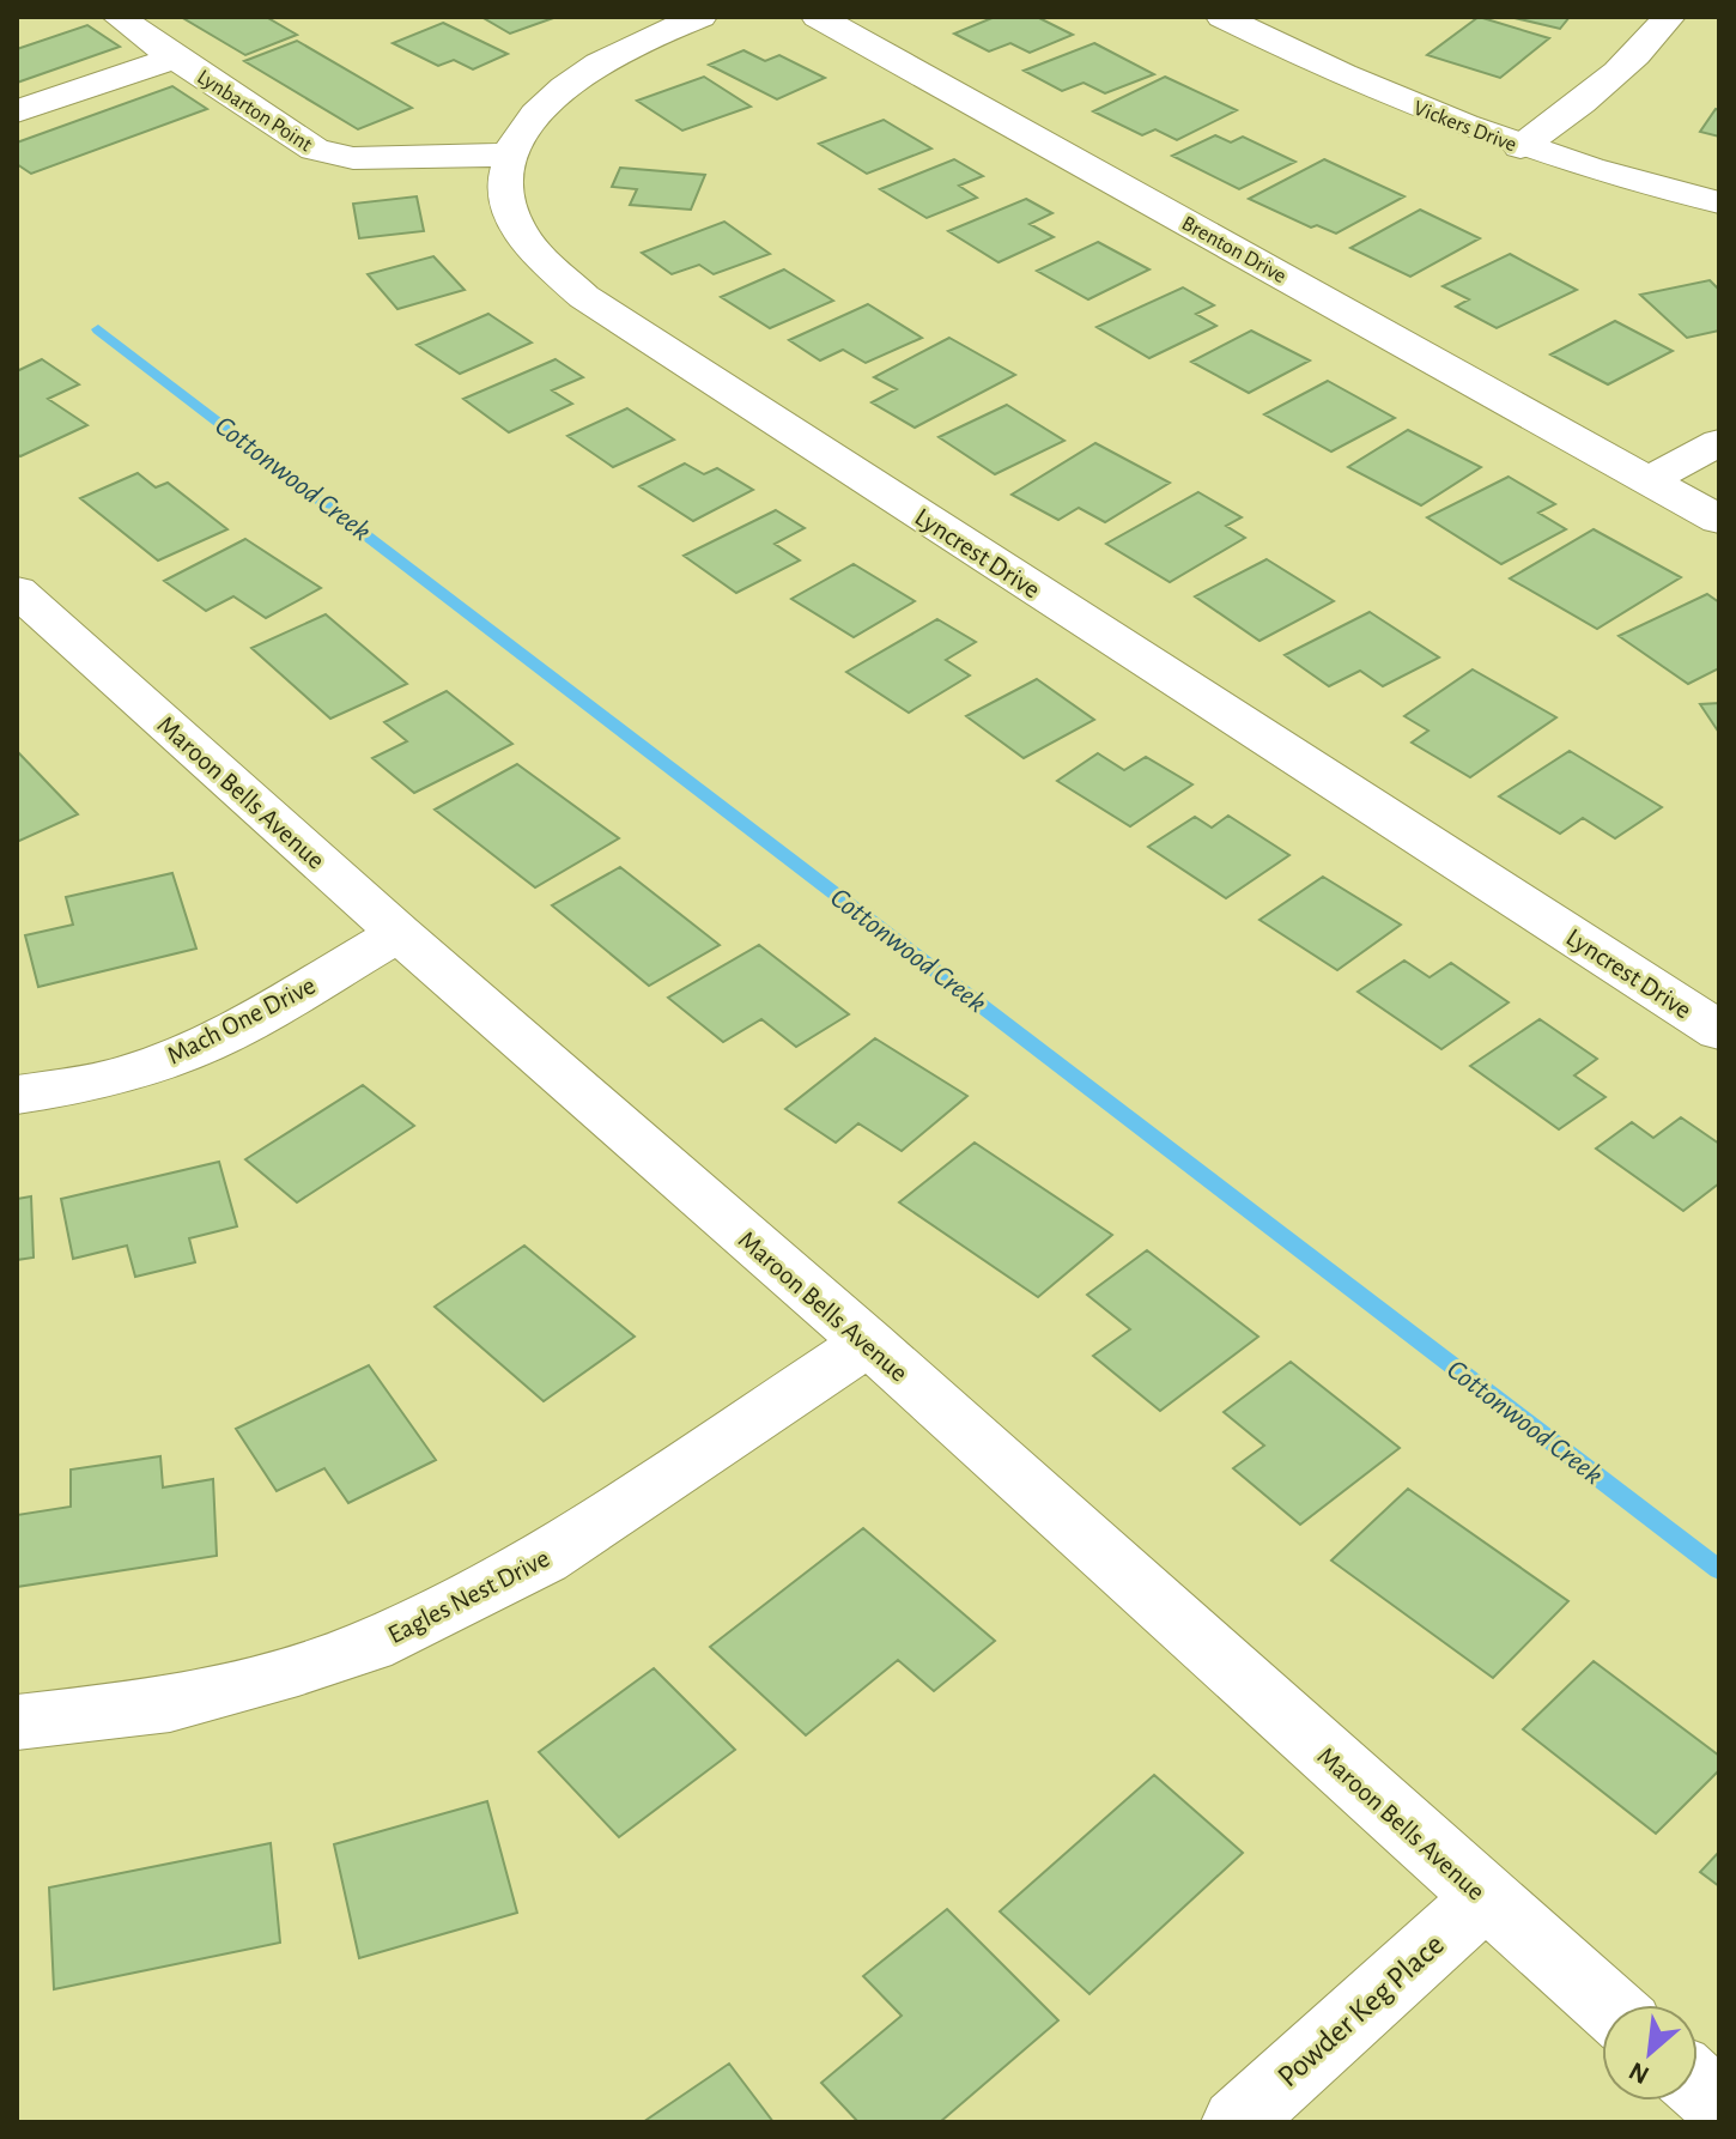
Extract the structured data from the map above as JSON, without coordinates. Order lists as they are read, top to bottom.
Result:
{
  "streets": {
    "street": [
      "Lynbarton Point",
      "Vickers Drive",
      "Brenton Drive",
      "Lyncrest Drive",
      "Maroon Bells Avenue",
      "Mach One Drive",
      "Eagles Nest Drive",
      "Powder Keg Place"
    ]
  },
  "crossings": [
    ["Lynbarton Point", "Lyncrest Drive"],
    ["Maroon Bells Avenue", "Mach One Drive"],
    ["Maroon Bells Avenue", "Eagles Nest Drive"],
    ["Maroon Bells Avenue", "Powder Keg Place"]
  ],
  "water": ["Cottonwood Creek"],
  "north": "bottom left"
}
